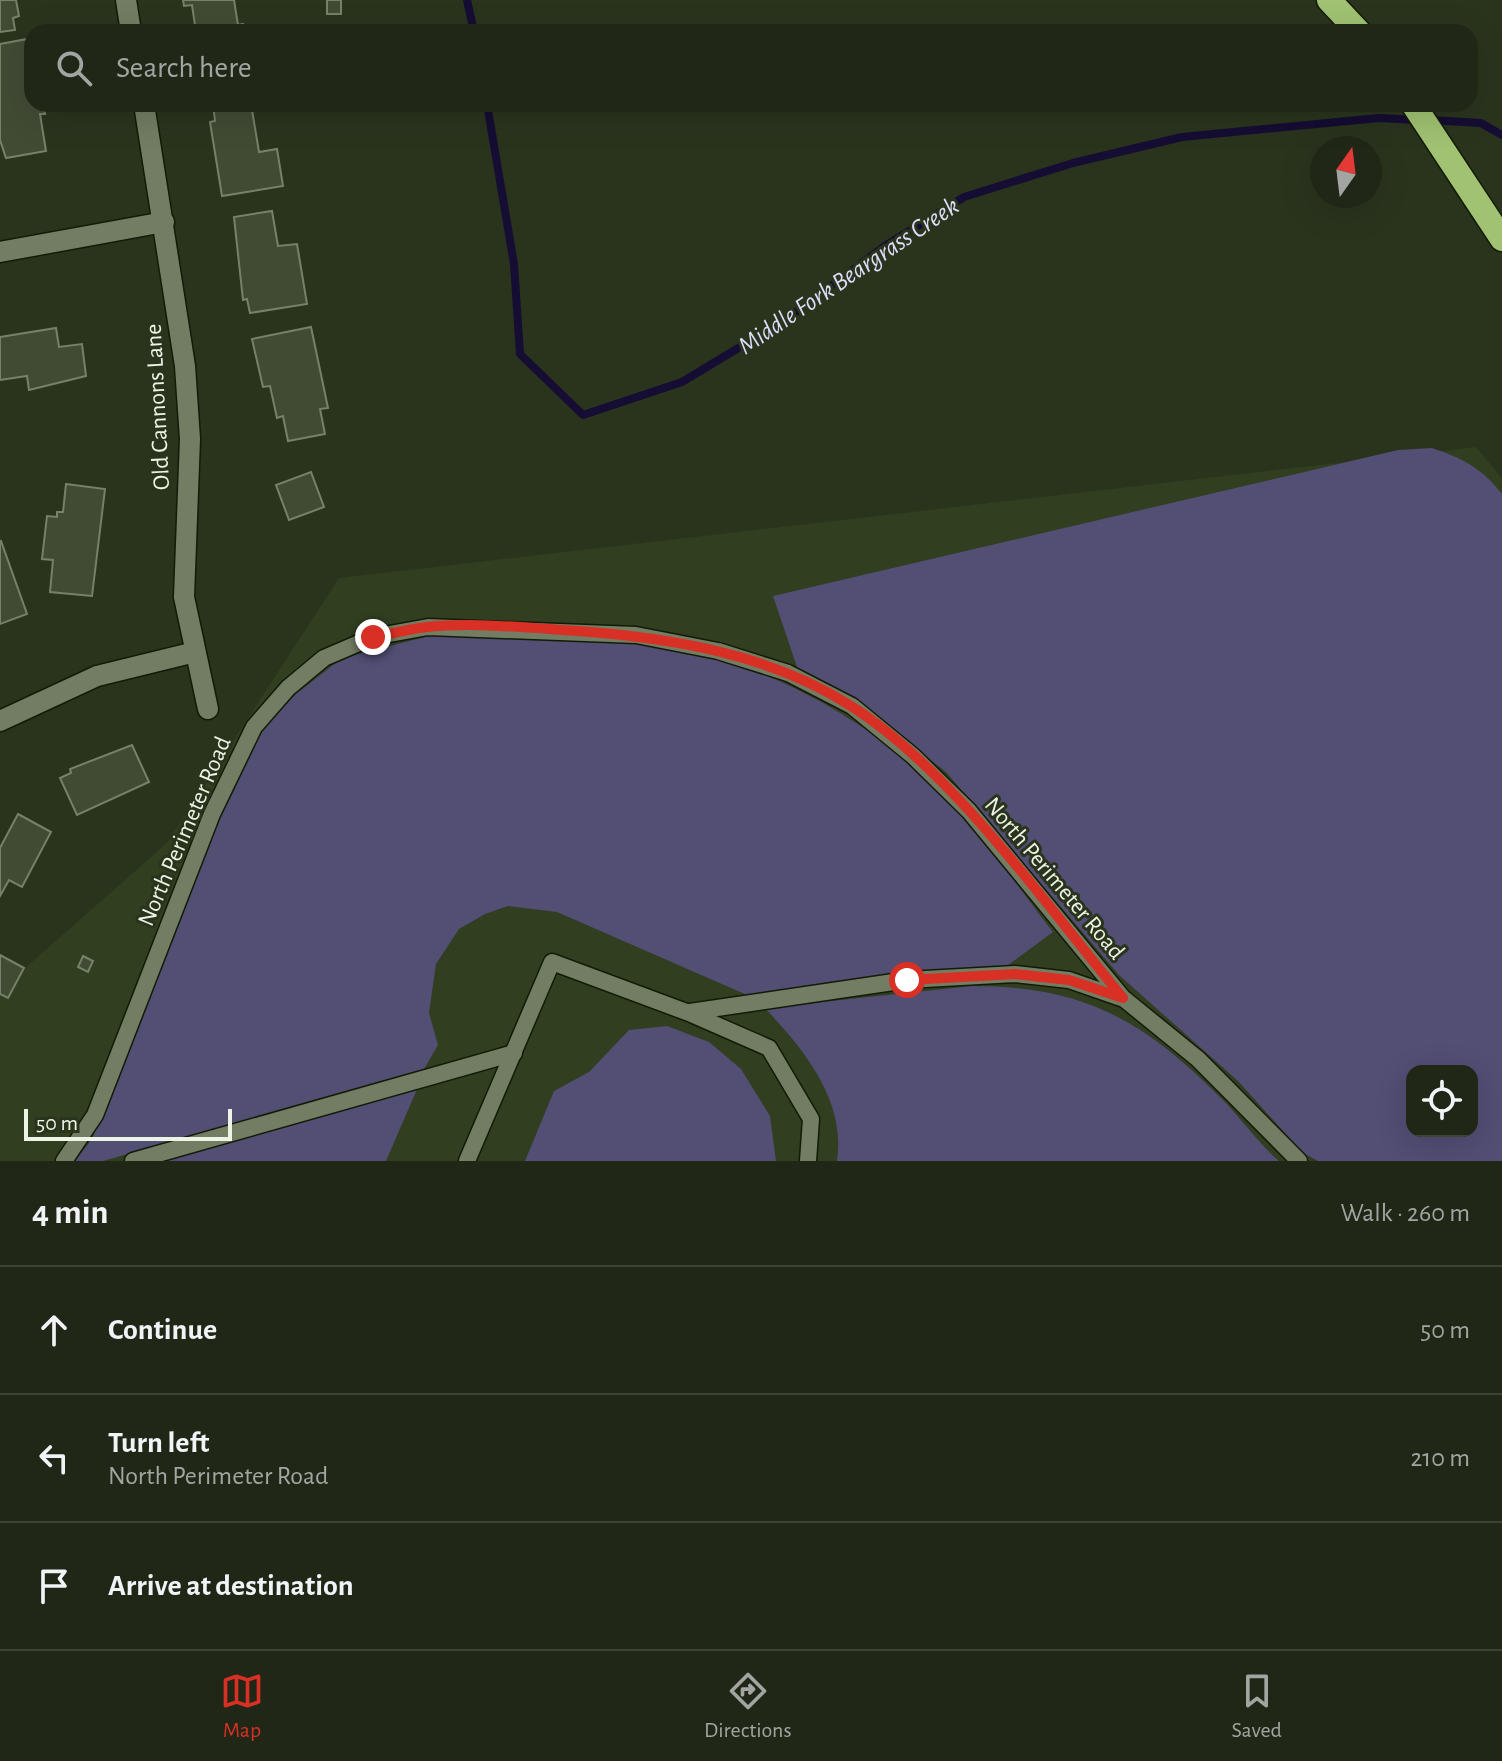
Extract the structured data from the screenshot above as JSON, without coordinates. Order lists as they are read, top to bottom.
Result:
{
  "streets": {
    "street": ["Old Cannons Lane"],
    "lane": ["North Perimeter Road"]
  },
  "water": ["Middle Fork Beargrass Creek"],
  "scale_bar": "50 m",
  "north": "top",
  "page": {
    "search": "Search here",
    "scale": "50 m",
    "heading": ["4 min", "Walk · 260 m"],
    "list": [
      ["Continue", "50 m"],
      ["Turn left", "North Perimeter Road", "210 m"],
      "Arrive at destination"
    ],
    "nav": ["Map", "Directions", "Saved"]
  }
}
